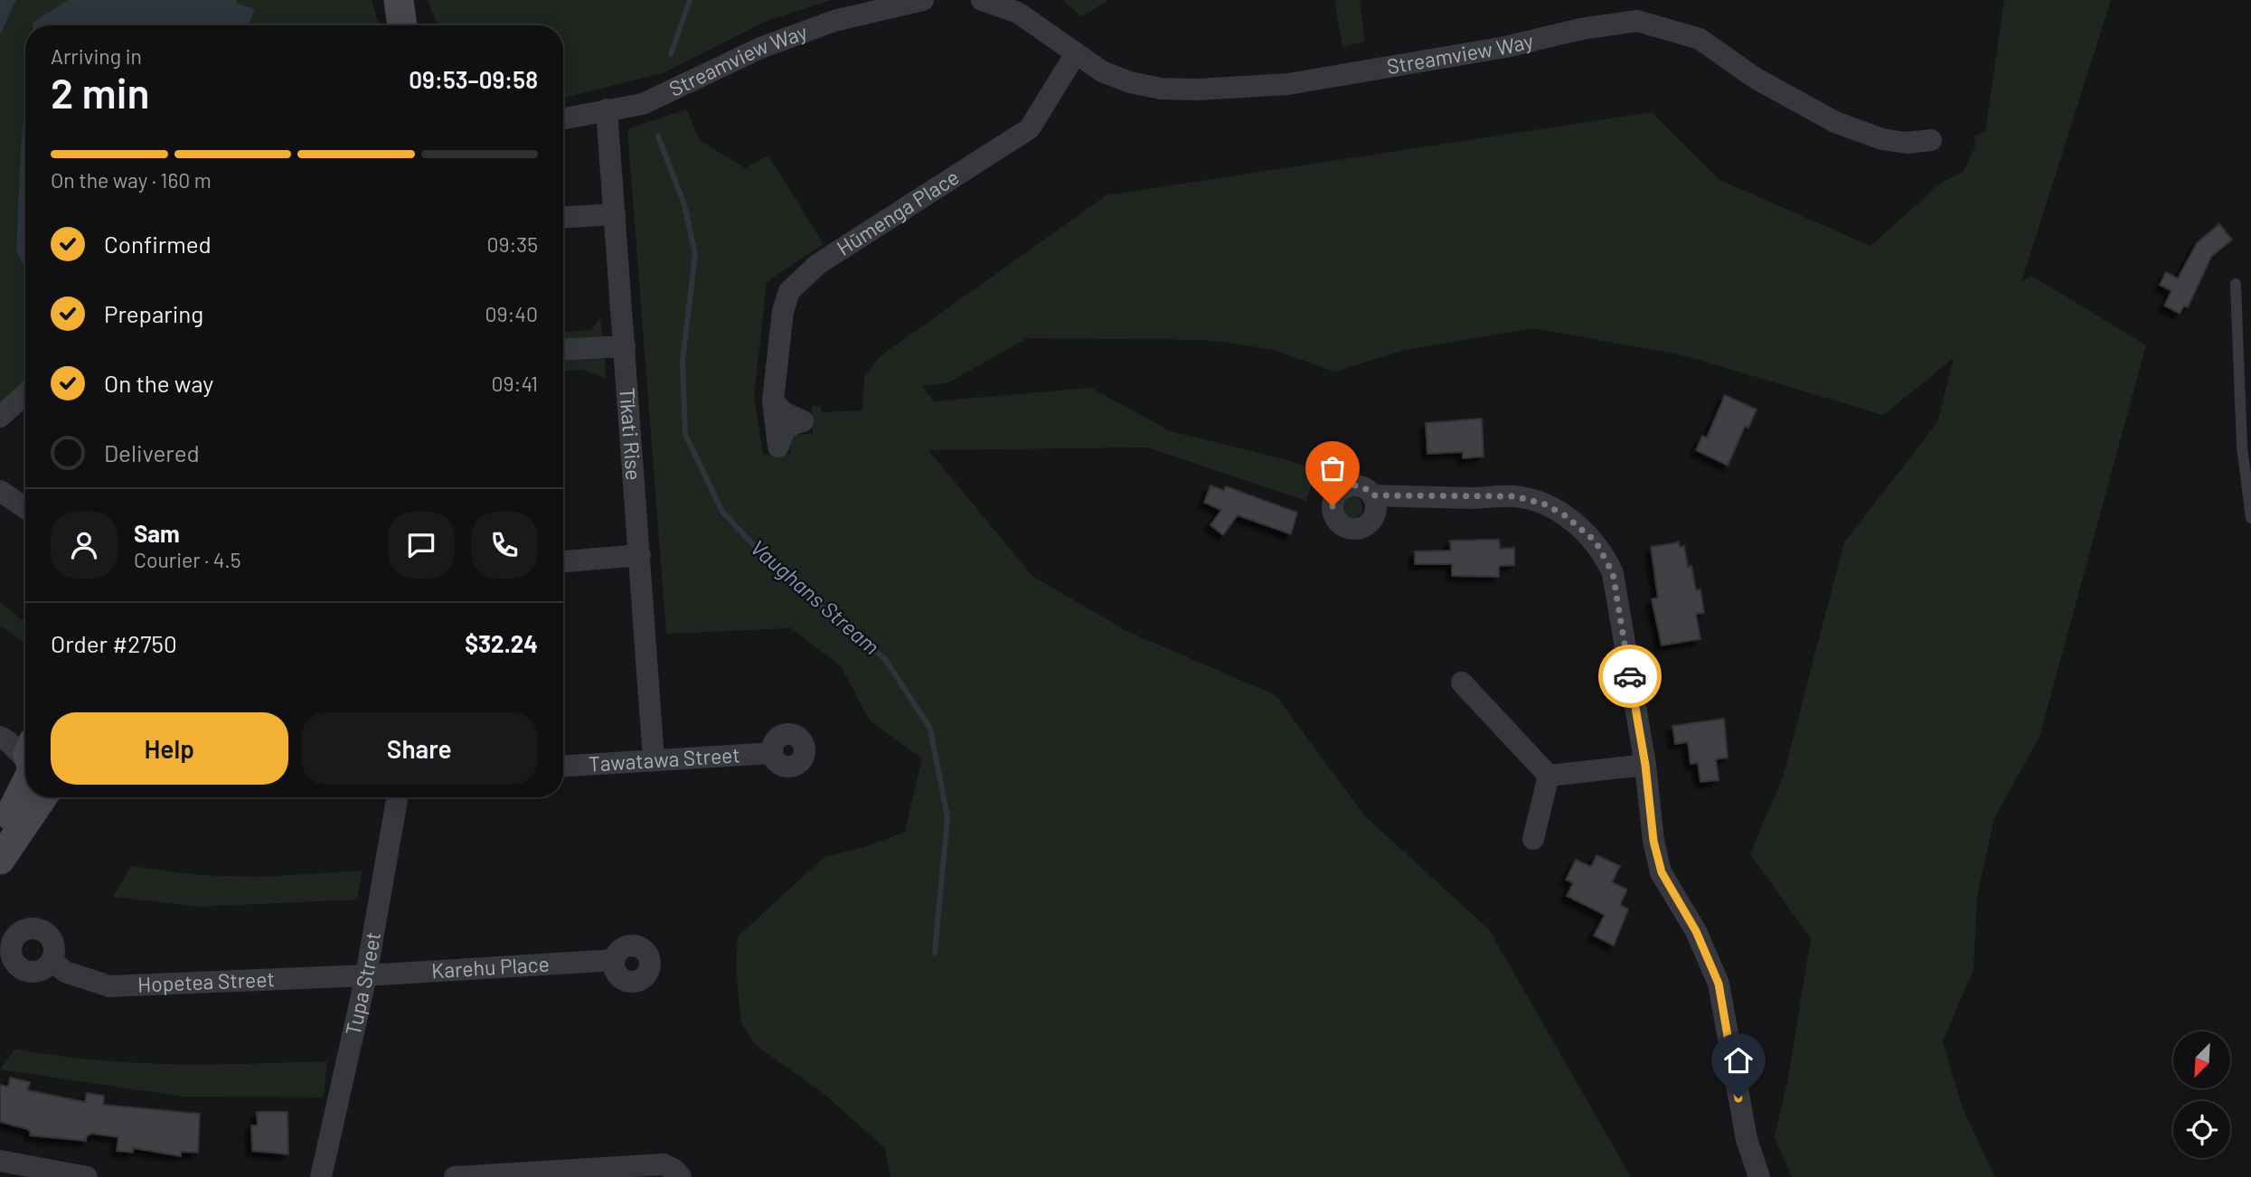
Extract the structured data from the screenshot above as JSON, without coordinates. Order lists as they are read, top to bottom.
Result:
{
  "streets": {
    "street": [
      "Streamview Way",
      "Hūmenga Place",
      "Tīkati Rise",
      "Tawatawa Street",
      "Karehu Place",
      "Hopetea Street",
      "Tupa Street"
    ]
  },
  "crossings": [
    ["Streamview Way", "Hūmenga Place"],
    ["Streamview Way", "Tīkati Rise"],
    ["Tīkati Rise", "Tawatawa Street"],
    ["Karehu Place", "Hopetea Street"],
    ["Karehu Place", "Tupa Street"],
    ["Hopetea Street", "Tupa Street"]
  ],
  "water": ["Vaughans Stream"],
  "north": "bottom left",
  "page": {
    "heading": ["2 min", "Arriving in", "09:53–09:58"],
    "panel": [
      "Sam",
      "Courier · 4.5",
      "Order #2750",
      "$32.24"
    ],
    "bar": "On the way · 160 m",
    "list": [
      ["Confirmed", "09:35"],
      ["Preparing", "09:40"],
      ["On the way", "09:41"],
      "Delivered"
    ],
    "buttons": ["Help", "Share"]
  }
}
